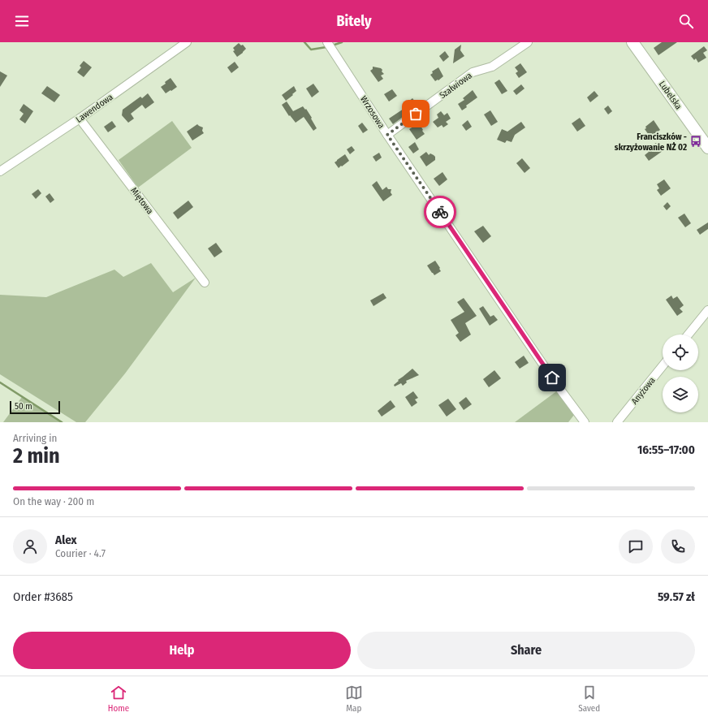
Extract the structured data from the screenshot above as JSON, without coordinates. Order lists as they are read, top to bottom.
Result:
{
  "streets": {
    "main road": ["Lubelska"],
    "street": [
      "Szałwiowa",
      "Lawendowa",
      "Wrzosowa",
      "Miętowa",
      "Anyżowa"
    ]
  },
  "crossings": [
    ["Szałwiowa", "Wrzosowa"],
    ["Lawendowa", "Miętowa"]
  ],
  "places": {
    "bus stop": ["Franciszków - skrzyżowanie NŻ 02"]
  },
  "scale_bar": "50 m",
  "page": {
    "header": "Bitely",
    "scale": "50 m",
    "heading": ["2 min", "Arriving in", "16:55–17:00"],
    "panel": [
      "Alex",
      "Courier · 4.7",
      "Order #3685",
      "59.57 zł"
    ],
    "bar": "On the way · 200 m",
    "buttons": ["Help", "Share"],
    "tabs": ["Home", "Map", "Saved"]
  }
}
